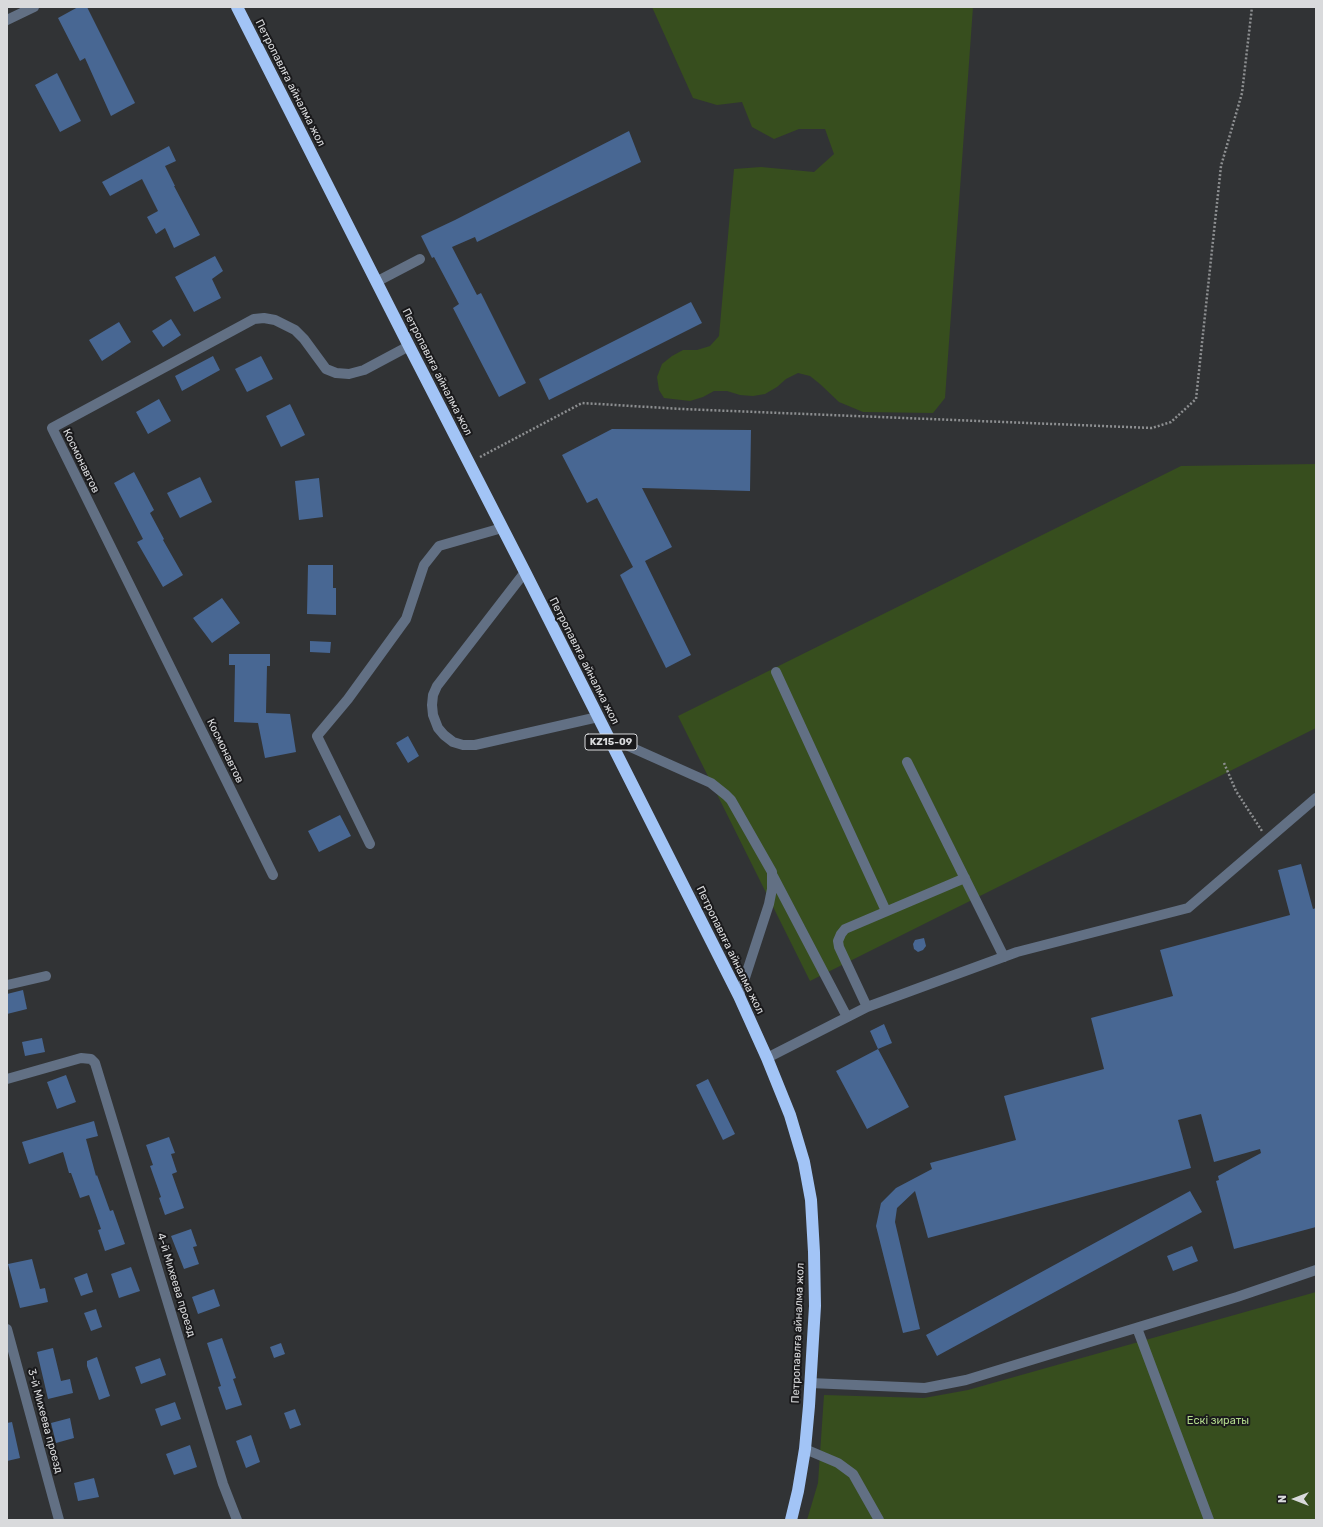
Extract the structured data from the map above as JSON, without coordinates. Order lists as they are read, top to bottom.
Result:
{
  "streets": {
    "highway": ["Петропавлға айналма жол", "KZ15-09"],
    "street": ["Космонавтов", "4-й Михеева проезд", "3-й Михеева проезд"]
  },
  "crossings": [
    ["Петропавлға айналма жол", "Космонавтов"]
  ],
  "parks": ["Ескі зираты"],
  "north": "left"
}
